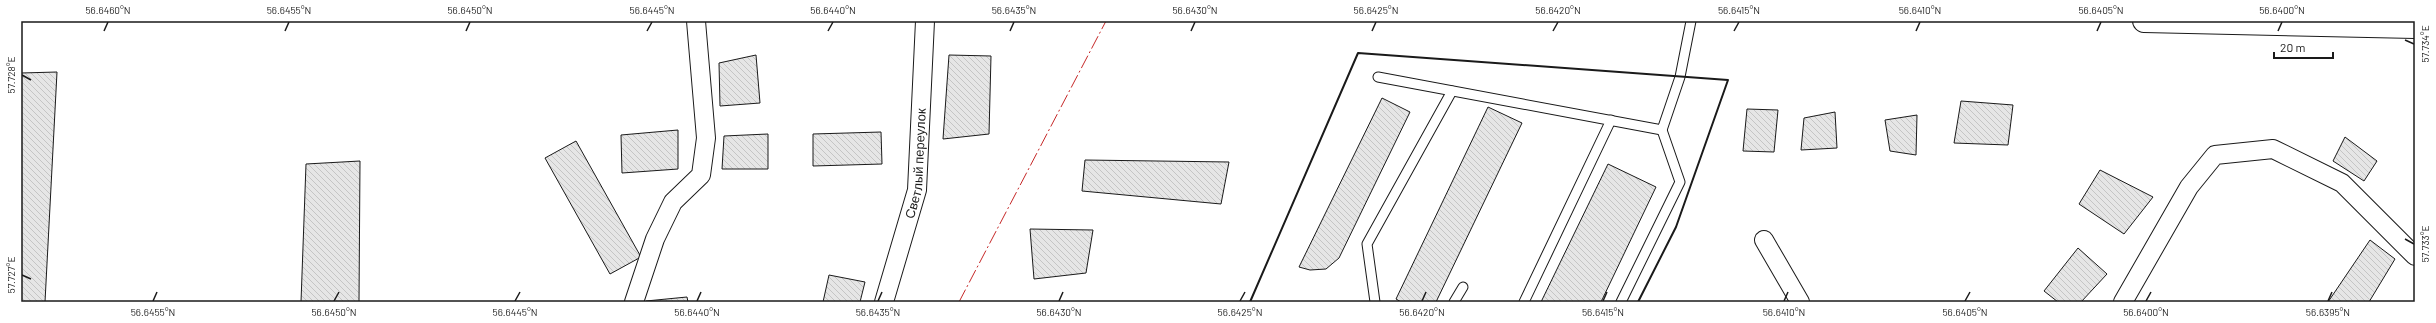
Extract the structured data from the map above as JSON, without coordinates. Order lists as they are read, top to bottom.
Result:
{
  "streets": {
    "street": ["Светлый переулок"]
  },
  "scale_bar": "20 m",
  "coordinates": [
    "56.6460°N",
    "56.6455°N",
    "56.6450°N",
    "56.6445°N",
    "56.6440°N",
    "56.6435°N",
    "56.6430°N",
    "56.6425°N",
    "56.6420°N",
    "56.6415°N",
    "56.6410°N",
    "56.6405°N",
    "56.6400°N",
    "57.734°E",
    "57.728°E",
    "57.733°E",
    "57.727°E",
    "56.6395°N"
  ]
}
